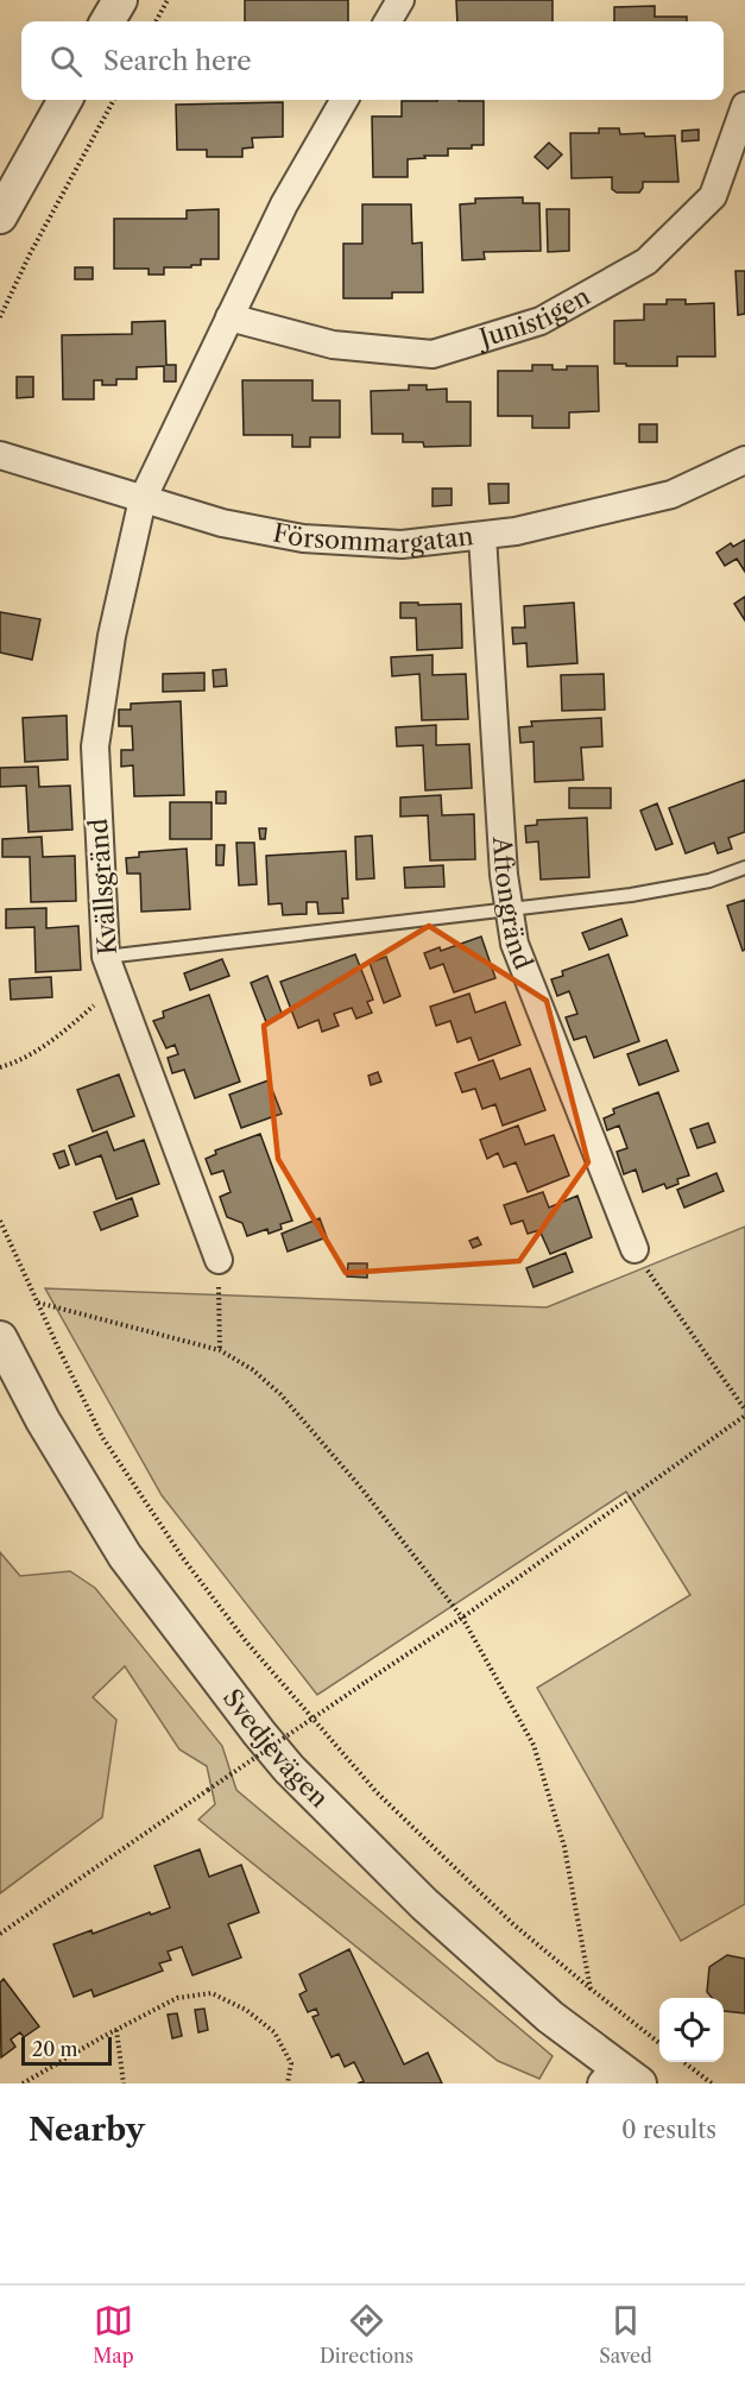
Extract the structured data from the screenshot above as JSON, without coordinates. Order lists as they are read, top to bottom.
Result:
{
  "streets": {
    "street": [
      "Junistigen",
      "Försommargatan",
      "Kvällsgränd",
      "Aftongränd",
      "Svedjevägen"
    ]
  },
  "crossings": [
    ["Försommargatan", "Kvällsgränd"],
    ["Försommargatan", "Aftongränd"]
  ],
  "scale_bar": "20 m",
  "page": {
    "search": "Search here",
    "scale": "20 m",
    "heading": ["Nearby", "0 results"],
    "nav": ["Map", "Directions", "Saved"]
  }
}
